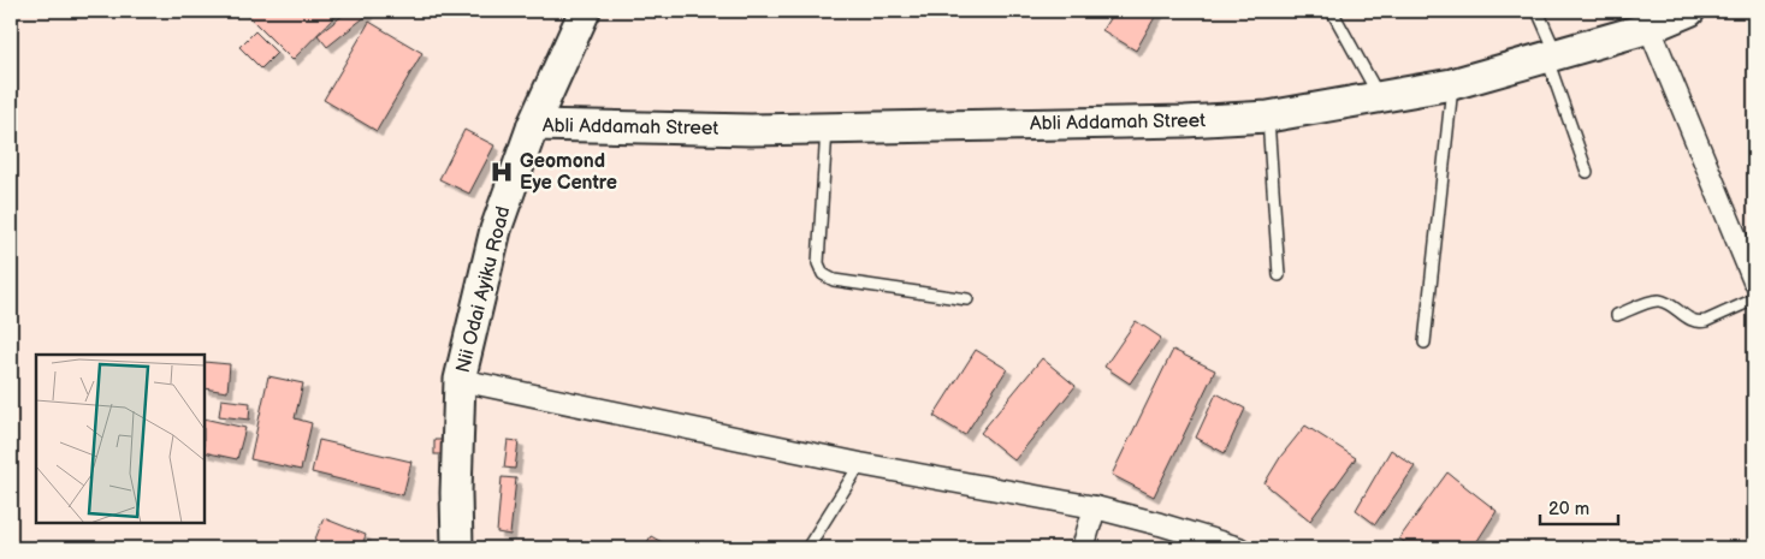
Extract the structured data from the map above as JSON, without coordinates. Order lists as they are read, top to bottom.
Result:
{
  "streets": {
    "street": ["Abli Addamah Street", "Nii Odai Ayiku Road"]
  },
  "crossings": [
    ["Abli Addamah Street", "Nii Odai Ayiku Road"]
  ],
  "places": {
    "hospital": ["Geomond Eye Centre"]
  },
  "scale_bar": "20 m"
}
